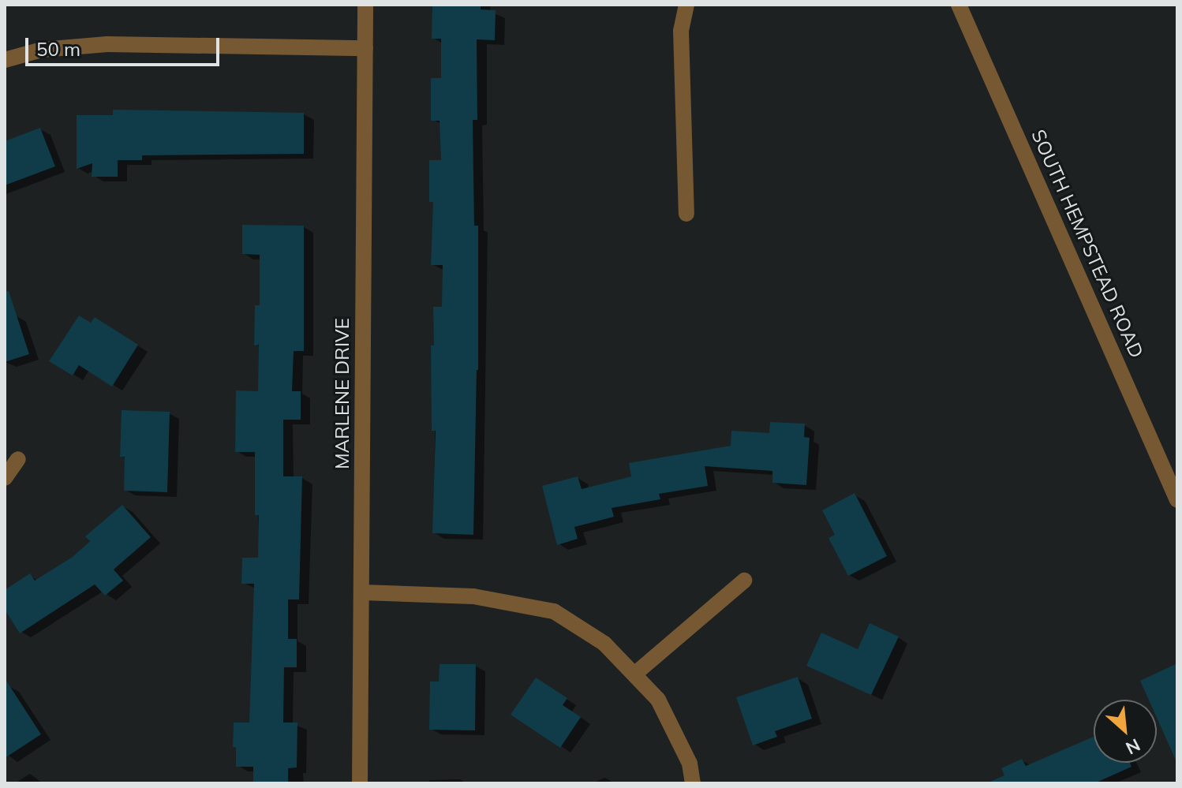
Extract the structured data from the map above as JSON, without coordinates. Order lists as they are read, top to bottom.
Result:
{
  "streets": {
    "street": ["SOUTH HEMPSTEAD ROAD", "MARLENE DRIVE"]
  },
  "scale_bar": "50 m",
  "north": "bottom right"
}
